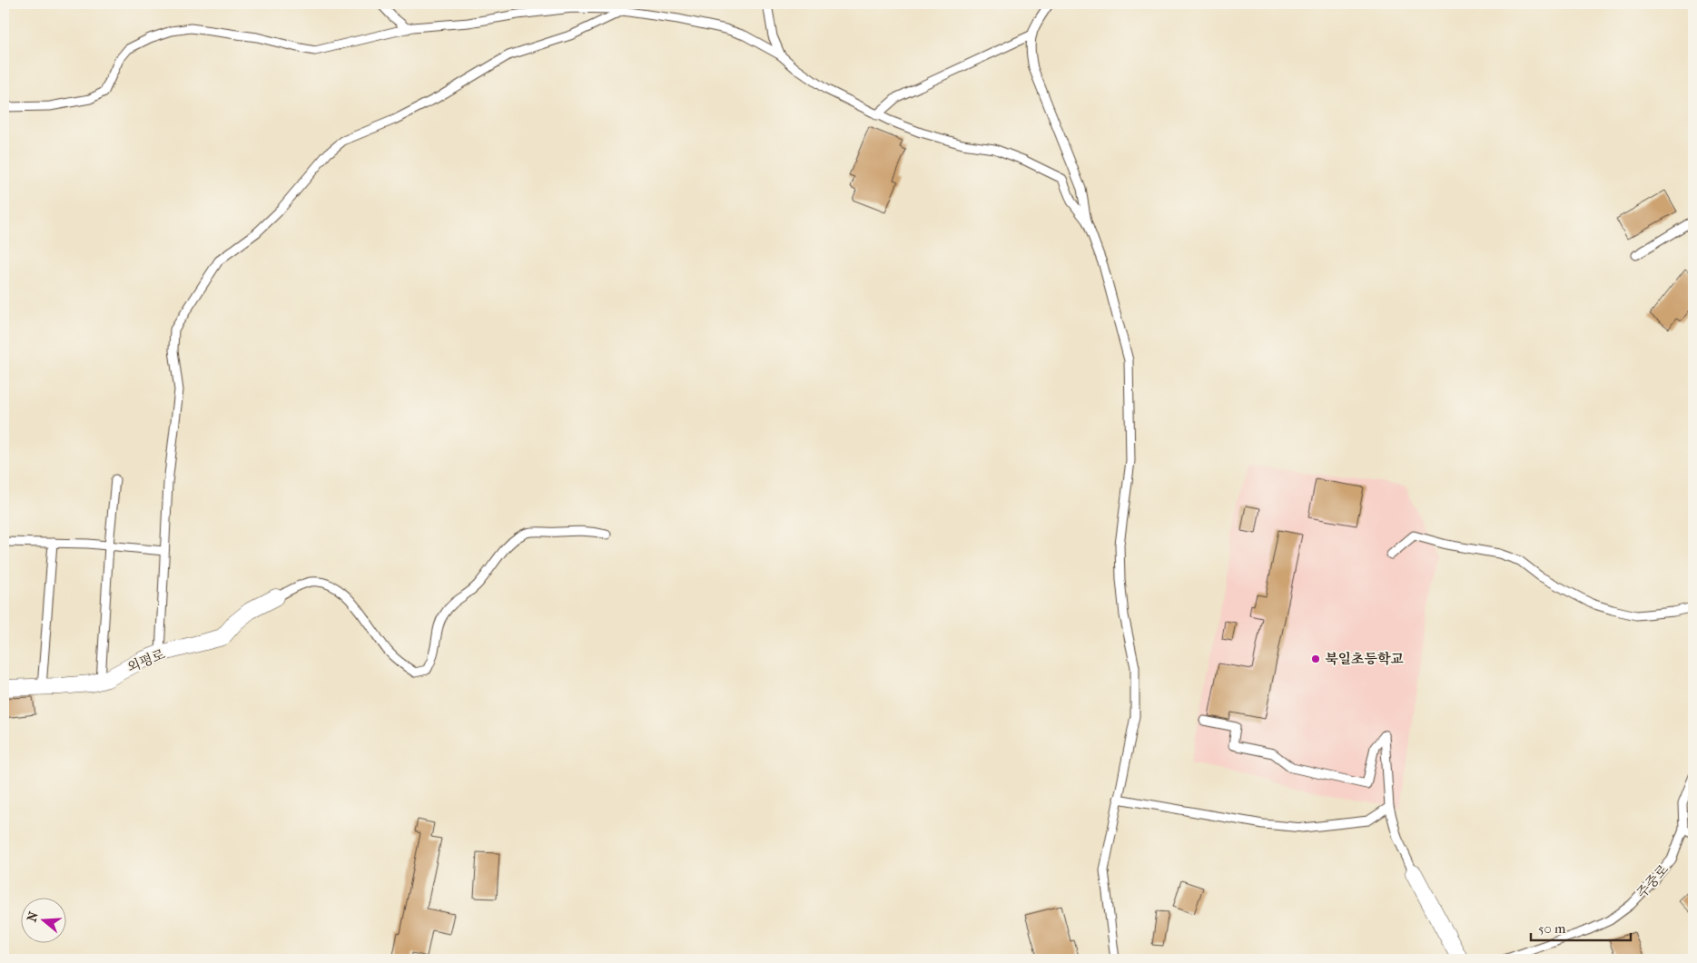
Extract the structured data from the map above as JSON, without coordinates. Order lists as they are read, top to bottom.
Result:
{
  "streets": {
    "street": ["외평로"],
    "lane": ["주중로"]
  },
  "places": ["북일초등학교"],
  "scale_bar": "50 m",
  "north": "left"
}
